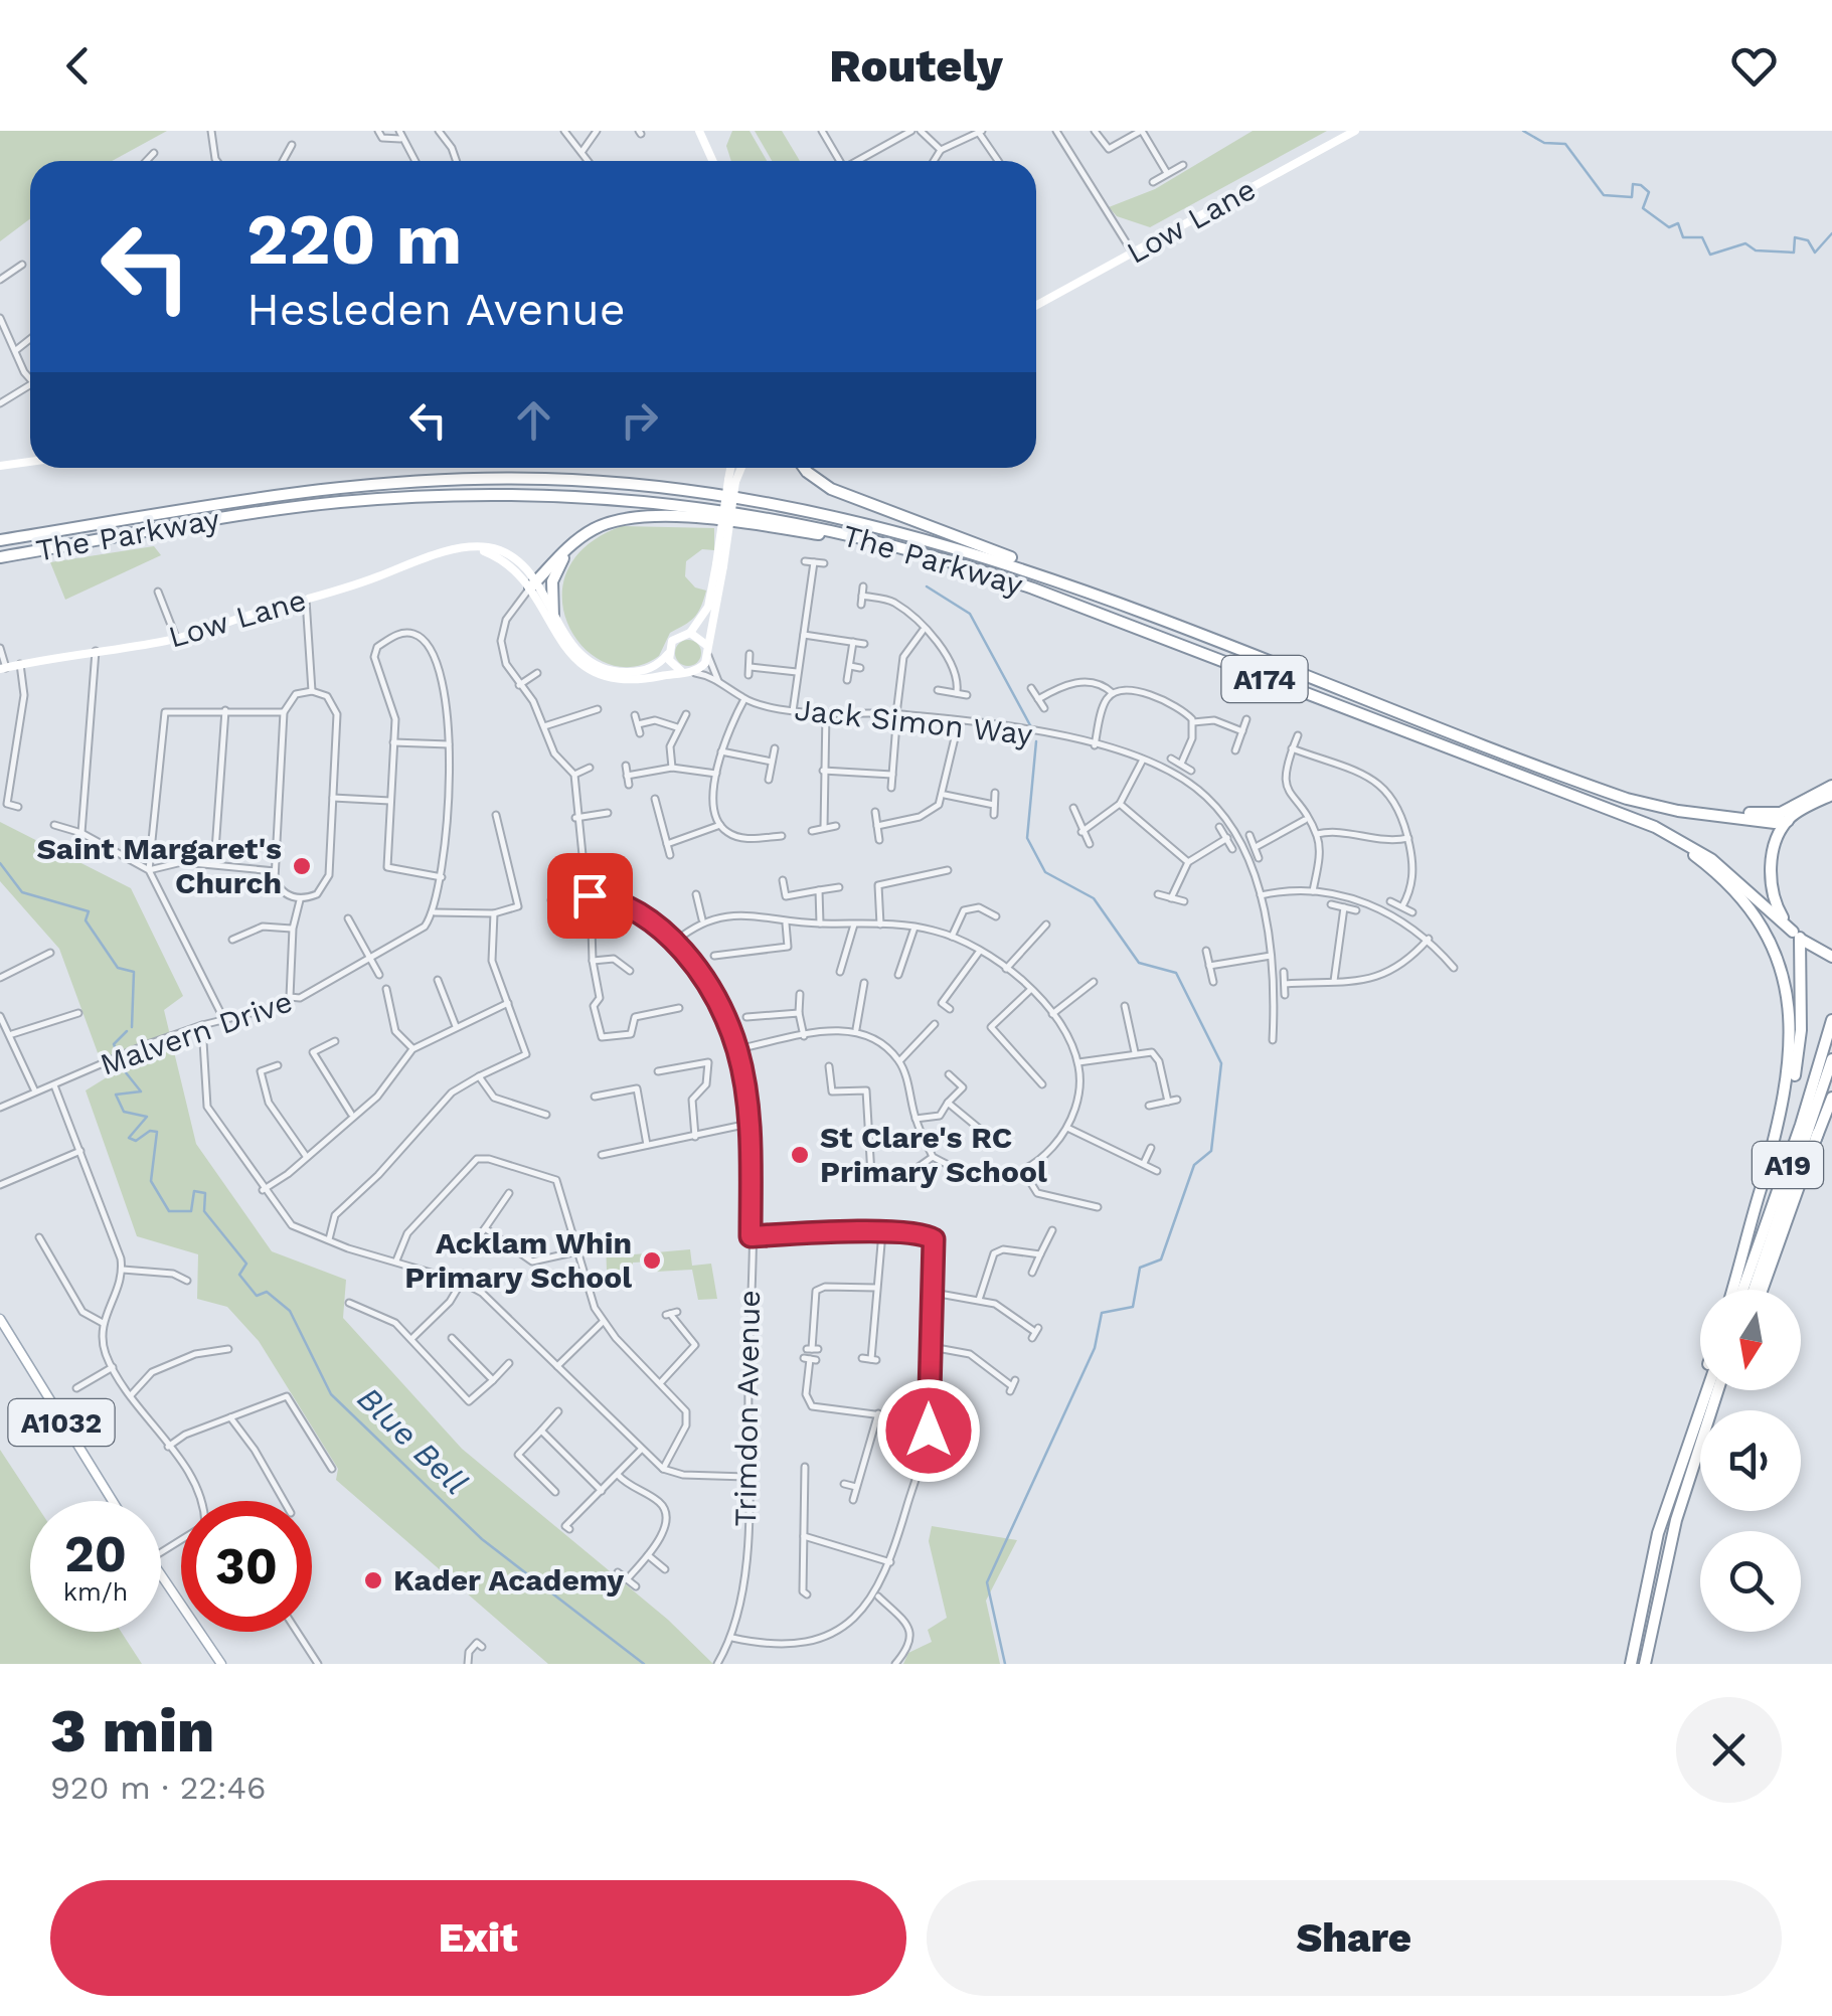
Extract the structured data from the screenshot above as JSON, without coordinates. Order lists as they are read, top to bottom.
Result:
{
  "streets": {
    "highway": ["The Parkway", "A174", "A19"],
    "main road": ["Low Lane", "A1032"],
    "street": ["Jack Simon Way", "Malvern Drive", "Trimdon Avenue"]
  },
  "crossings": [
    ["Low Lane", "Jack Simon Way"],
    ["The Parkway", "A174"]
  ],
  "water": ["Blue Bell"],
  "places": [
    "Saint Margaret's Church",
    "St Clare's RC Primary School",
    "Acklam Whin Primary School",
    "Kader Academy"
  ],
  "north": "bottom",
  "page": {
    "header": "Routely",
    "turn": ["220 m", "Hesleden Avenue"],
    "speed": "20 km/h",
    "limit": "30",
    "heading": ["3 min", "920 m · 22:46"],
    "buttons": ["Exit", "Share"]
  }
}
